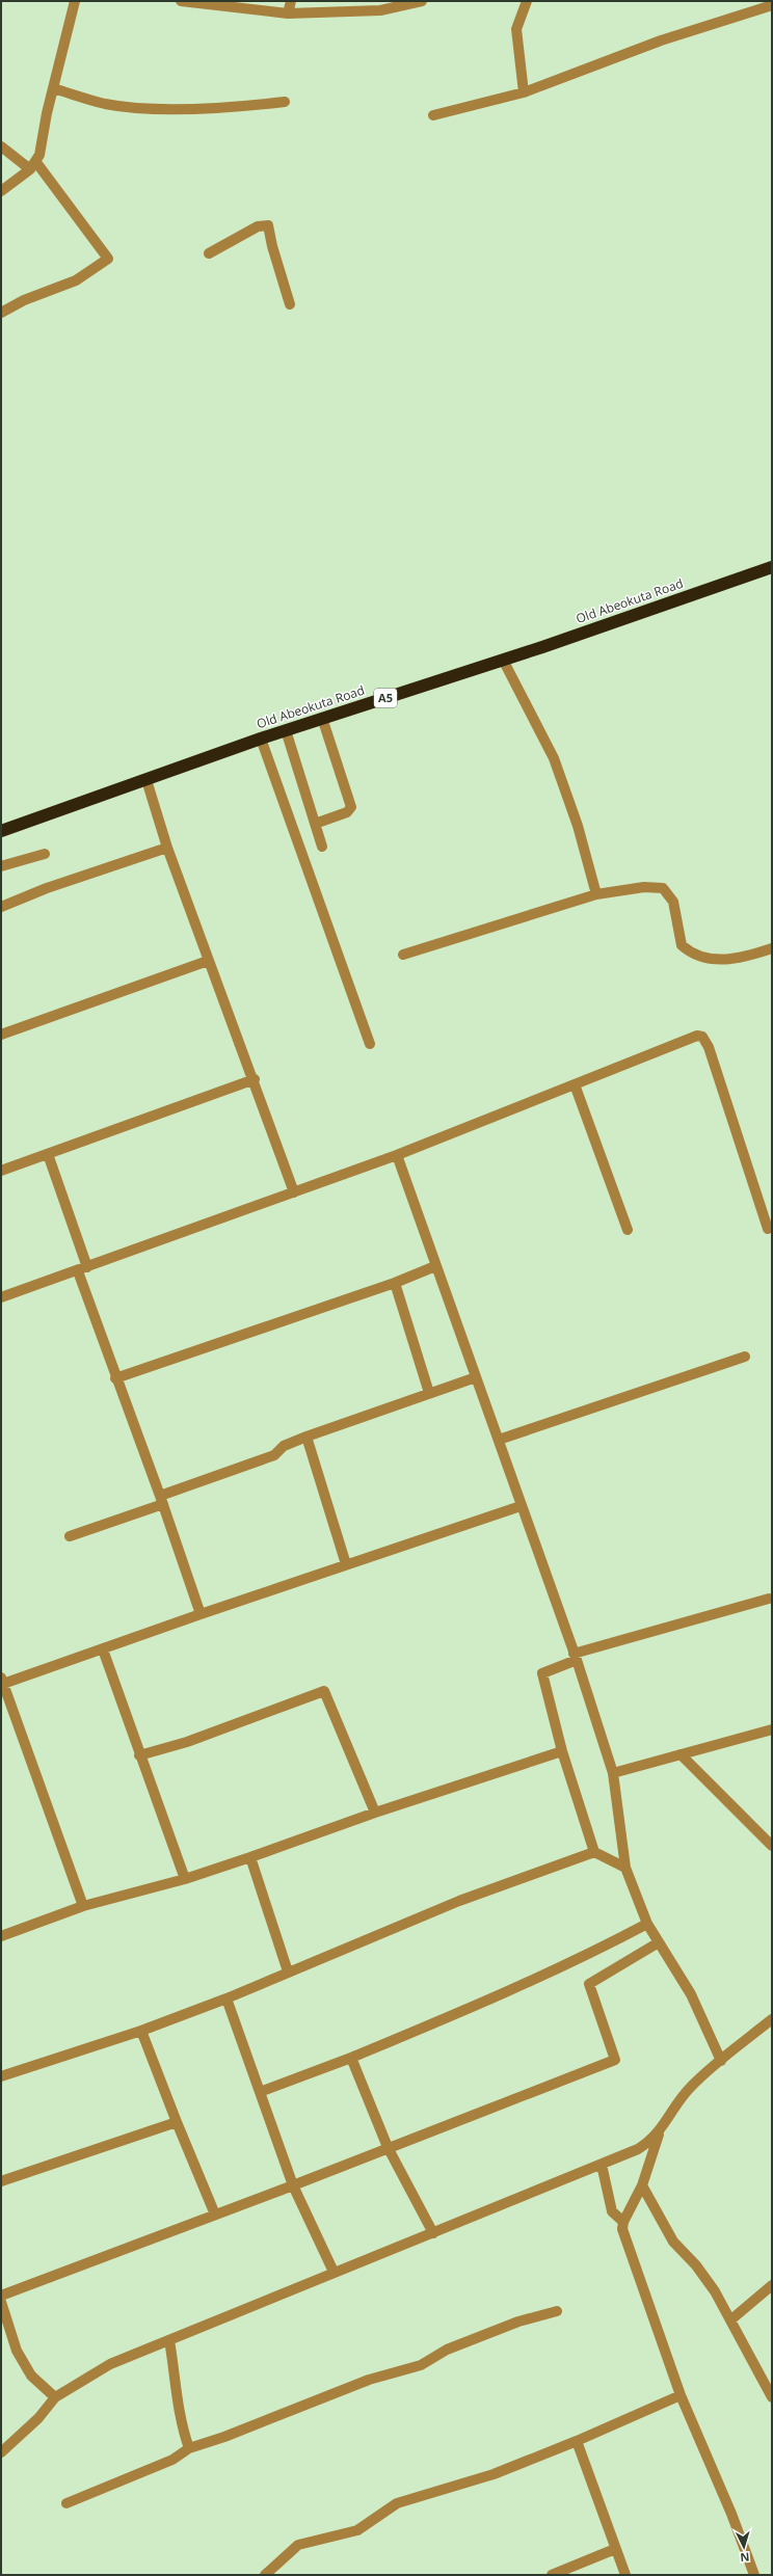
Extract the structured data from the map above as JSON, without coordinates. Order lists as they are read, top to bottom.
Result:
{
  "streets": {
    "highway": ["Old Abeokuta Road", "A5"]
  },
  "north": "bottom"
}
